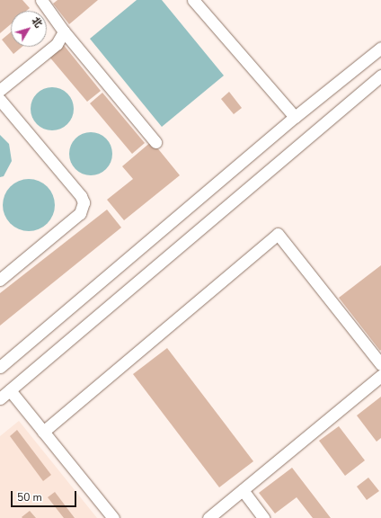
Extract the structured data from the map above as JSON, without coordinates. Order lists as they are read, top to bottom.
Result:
{
  "scale_bar": "50 m",
  "north": "top right"
}
